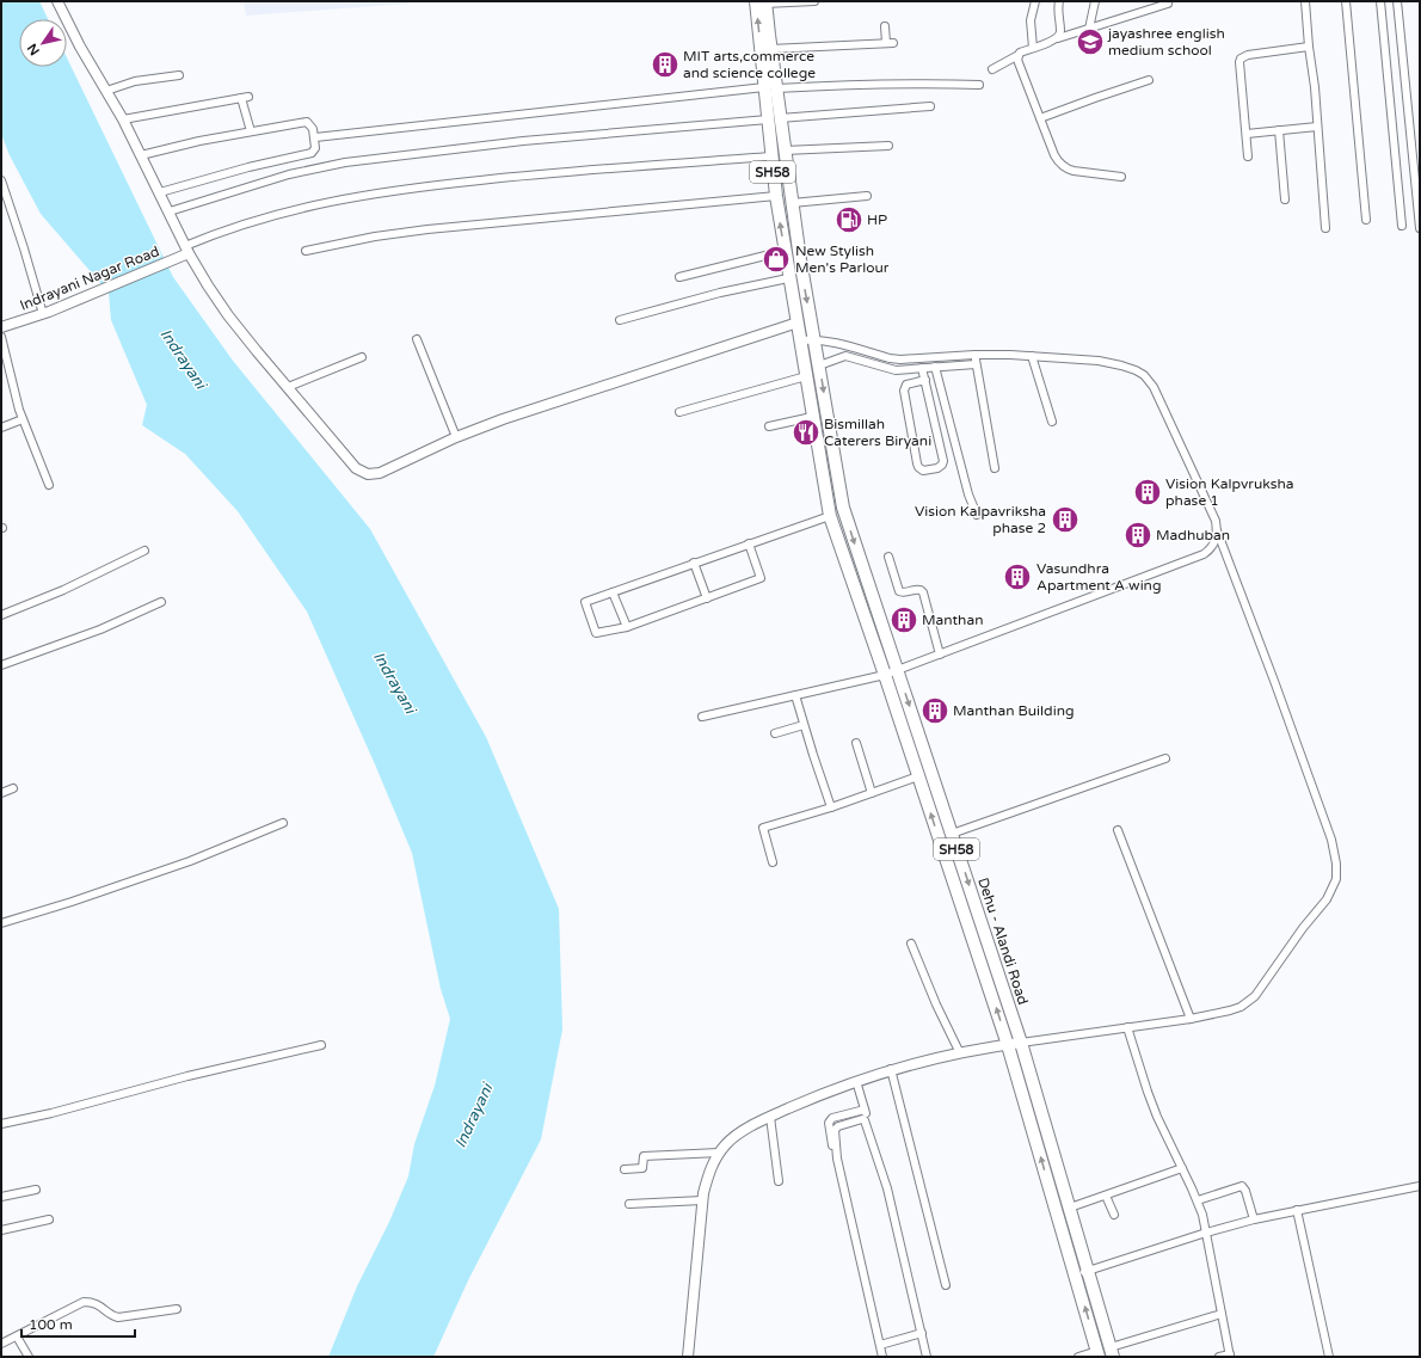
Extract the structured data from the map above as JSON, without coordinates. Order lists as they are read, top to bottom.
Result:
{
  "streets": {
    "main road": ["SH58", "Dehu - Alandi Road"],
    "street": ["Indrayani Nagar Road"]
  },
  "water": ["Indrayani"],
  "places": {
    "school or university": ["jayashree english medium school"],
    "building": [
      "MIT arts,commerce and science college",
      "Vision Kalpvruksha phase 1",
      "Vision Kalpavriksha phase 2",
      "Madhuban",
      "Vasundhra Apartment A wing",
      "Manthan",
      "Manthan Building"
    ],
    "fuel station": ["HP"],
    "shop": ["New Stylish Men's Parlour"],
    "restaurant": ["Bismillah Caterers Biryani"]
  },
  "scale_bar": "100 m",
  "north": "bottom left"
}
